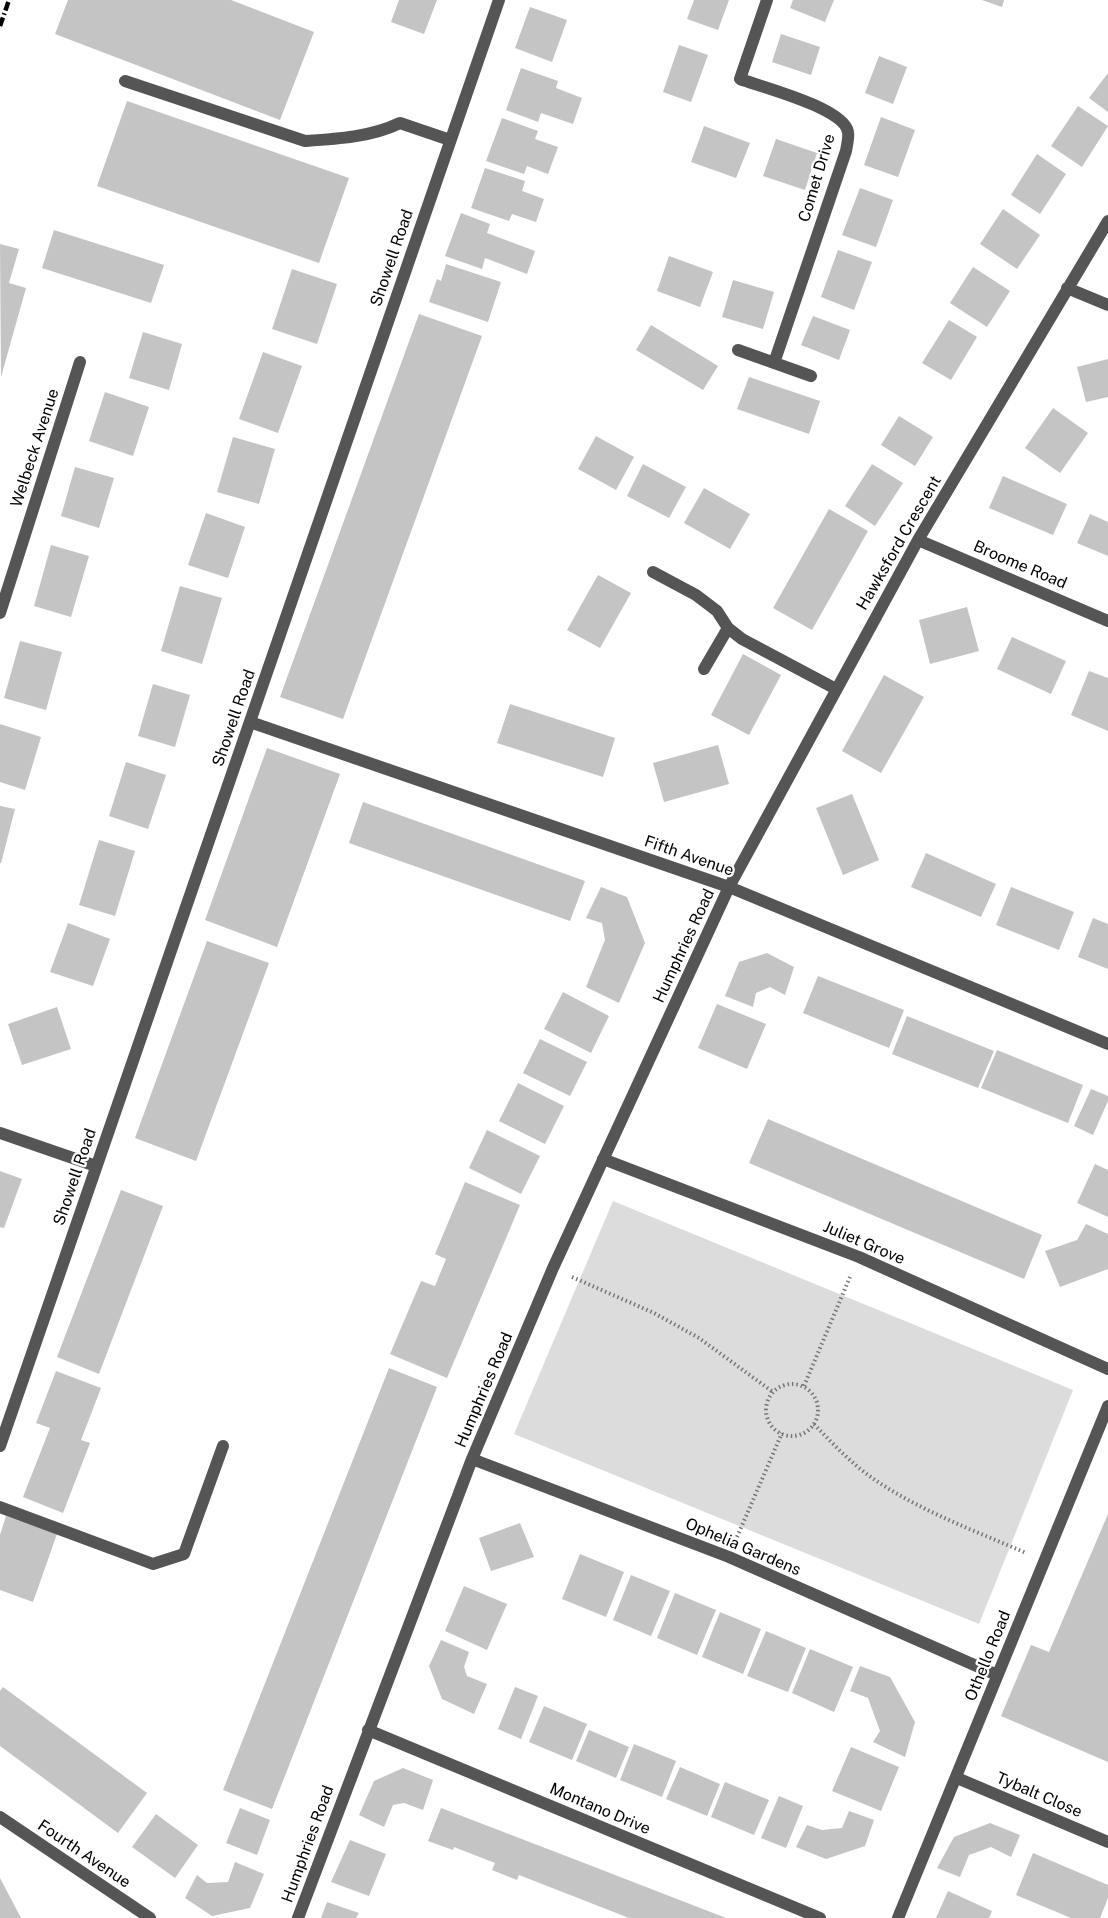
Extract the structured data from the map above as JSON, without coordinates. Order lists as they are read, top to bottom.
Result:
{
  "streets": {
    "street": [
      "Comet Drive",
      "Showell Road",
      "Welbeck Avenue",
      "Hawksford Crescent",
      "Broome Road",
      "Fifth Avenue",
      "Humphries Road",
      "Juliet Grove",
      "Ophelia Gardens",
      "Othello Road",
      "Tybalt Close",
      "Montano Drive",
      "Fourth Avenue"
    ]
  },
  "crossings": [
    ["Showell Road", "Fifth Avenue"],
    ["Hawksford Crescent", "Broome Road"],
    ["Hawksford Crescent", "Fifth Avenue"],
    ["Hawksford Crescent", "Humphries Road"],
    ["Fifth Avenue", "Humphries Road"],
    ["Humphries Road", "Juliet Grove"],
    ["Humphries Road", "Ophelia Gardens"],
    ["Humphries Road", "Montano Drive"],
    ["Ophelia Gardens", "Othello Road"],
    ["Othello Road", "Tybalt Close"]
  ]
}
